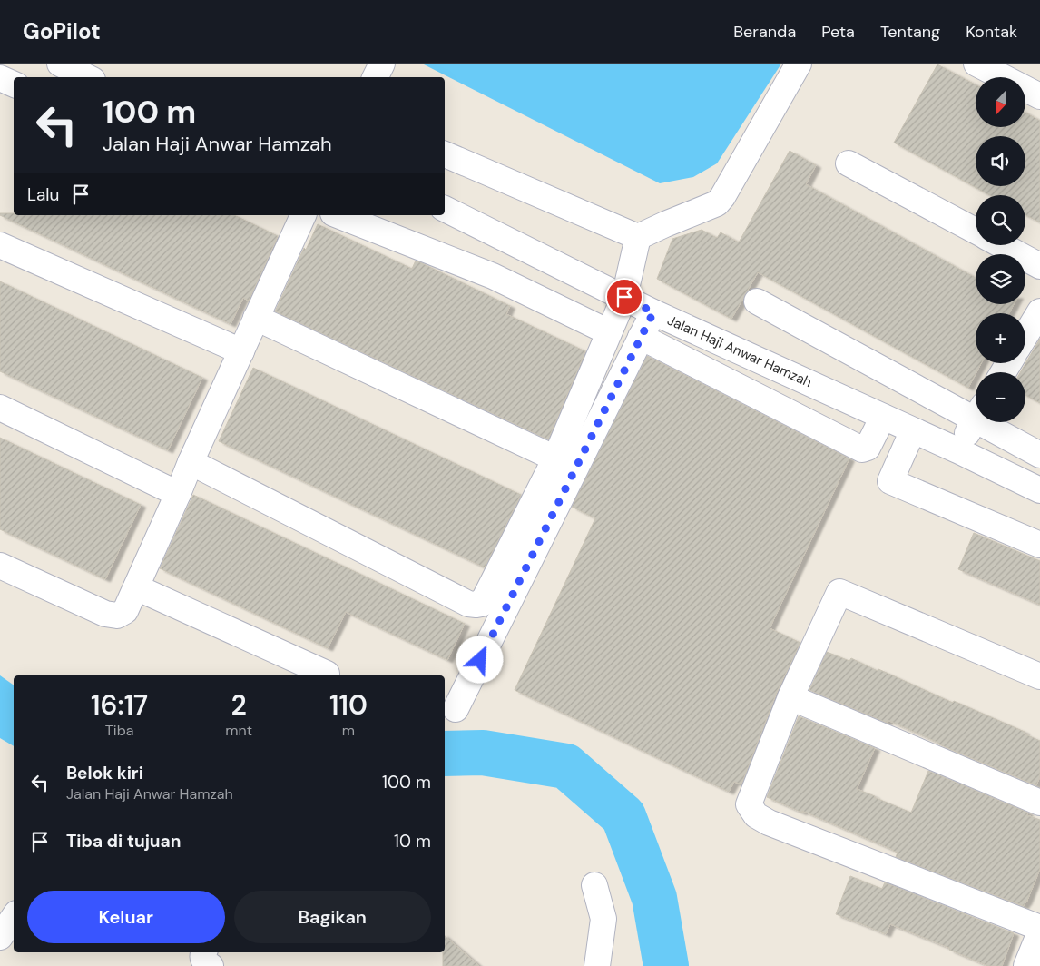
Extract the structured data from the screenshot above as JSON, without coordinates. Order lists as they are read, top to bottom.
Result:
{
  "streets": {
    "street": ["Jalan Haji Anwar Hamzah"]
  },
  "north": "bottom",
  "page": {
    "header": "GoPilot",
    "nav": [
      "Beranda",
      "Peta",
      "Tentang",
      "Kontak"
    ],
    "map_buttons": ["+", "−"],
    "turn": ["100 m", "Jalan Haji Anwar Hamzah"],
    "then": "Lalu",
    "eta": [
      "16:17",
      "Tiba",
      "2",
      "mnt",
      "110",
      "m"
    ],
    "list": [
      {
        "name": "Belok kiri",
        "note": "Jalan Haji Anwar Hamzah",
        "value": "100 m"
      },
      {
        "name": "Tiba di tujuan",
        "value": "10 m"
      }
    ],
    "buttons": ["Keluar", "Bagikan"]
  }
}
